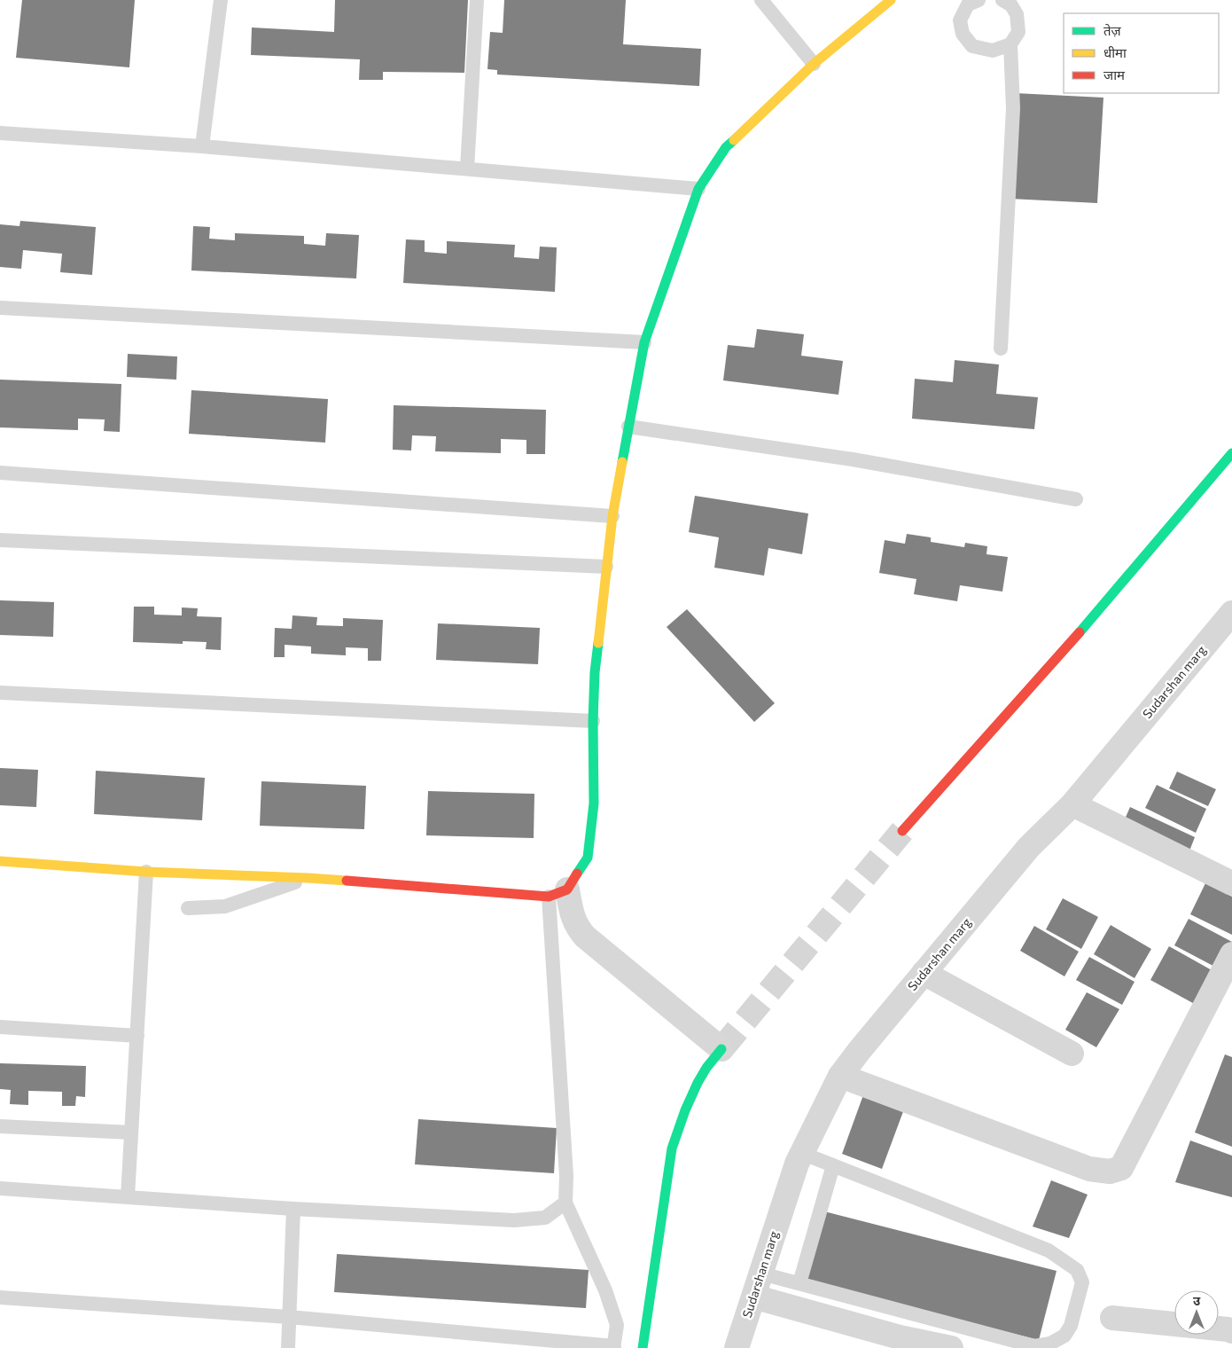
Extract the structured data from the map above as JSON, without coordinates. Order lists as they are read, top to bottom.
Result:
{
  "streets": {
    "street": ["Sudarshan marg"]
  },
  "legend": ["तेज़", "धीमा", "जाम"],
  "north": "top"
}
